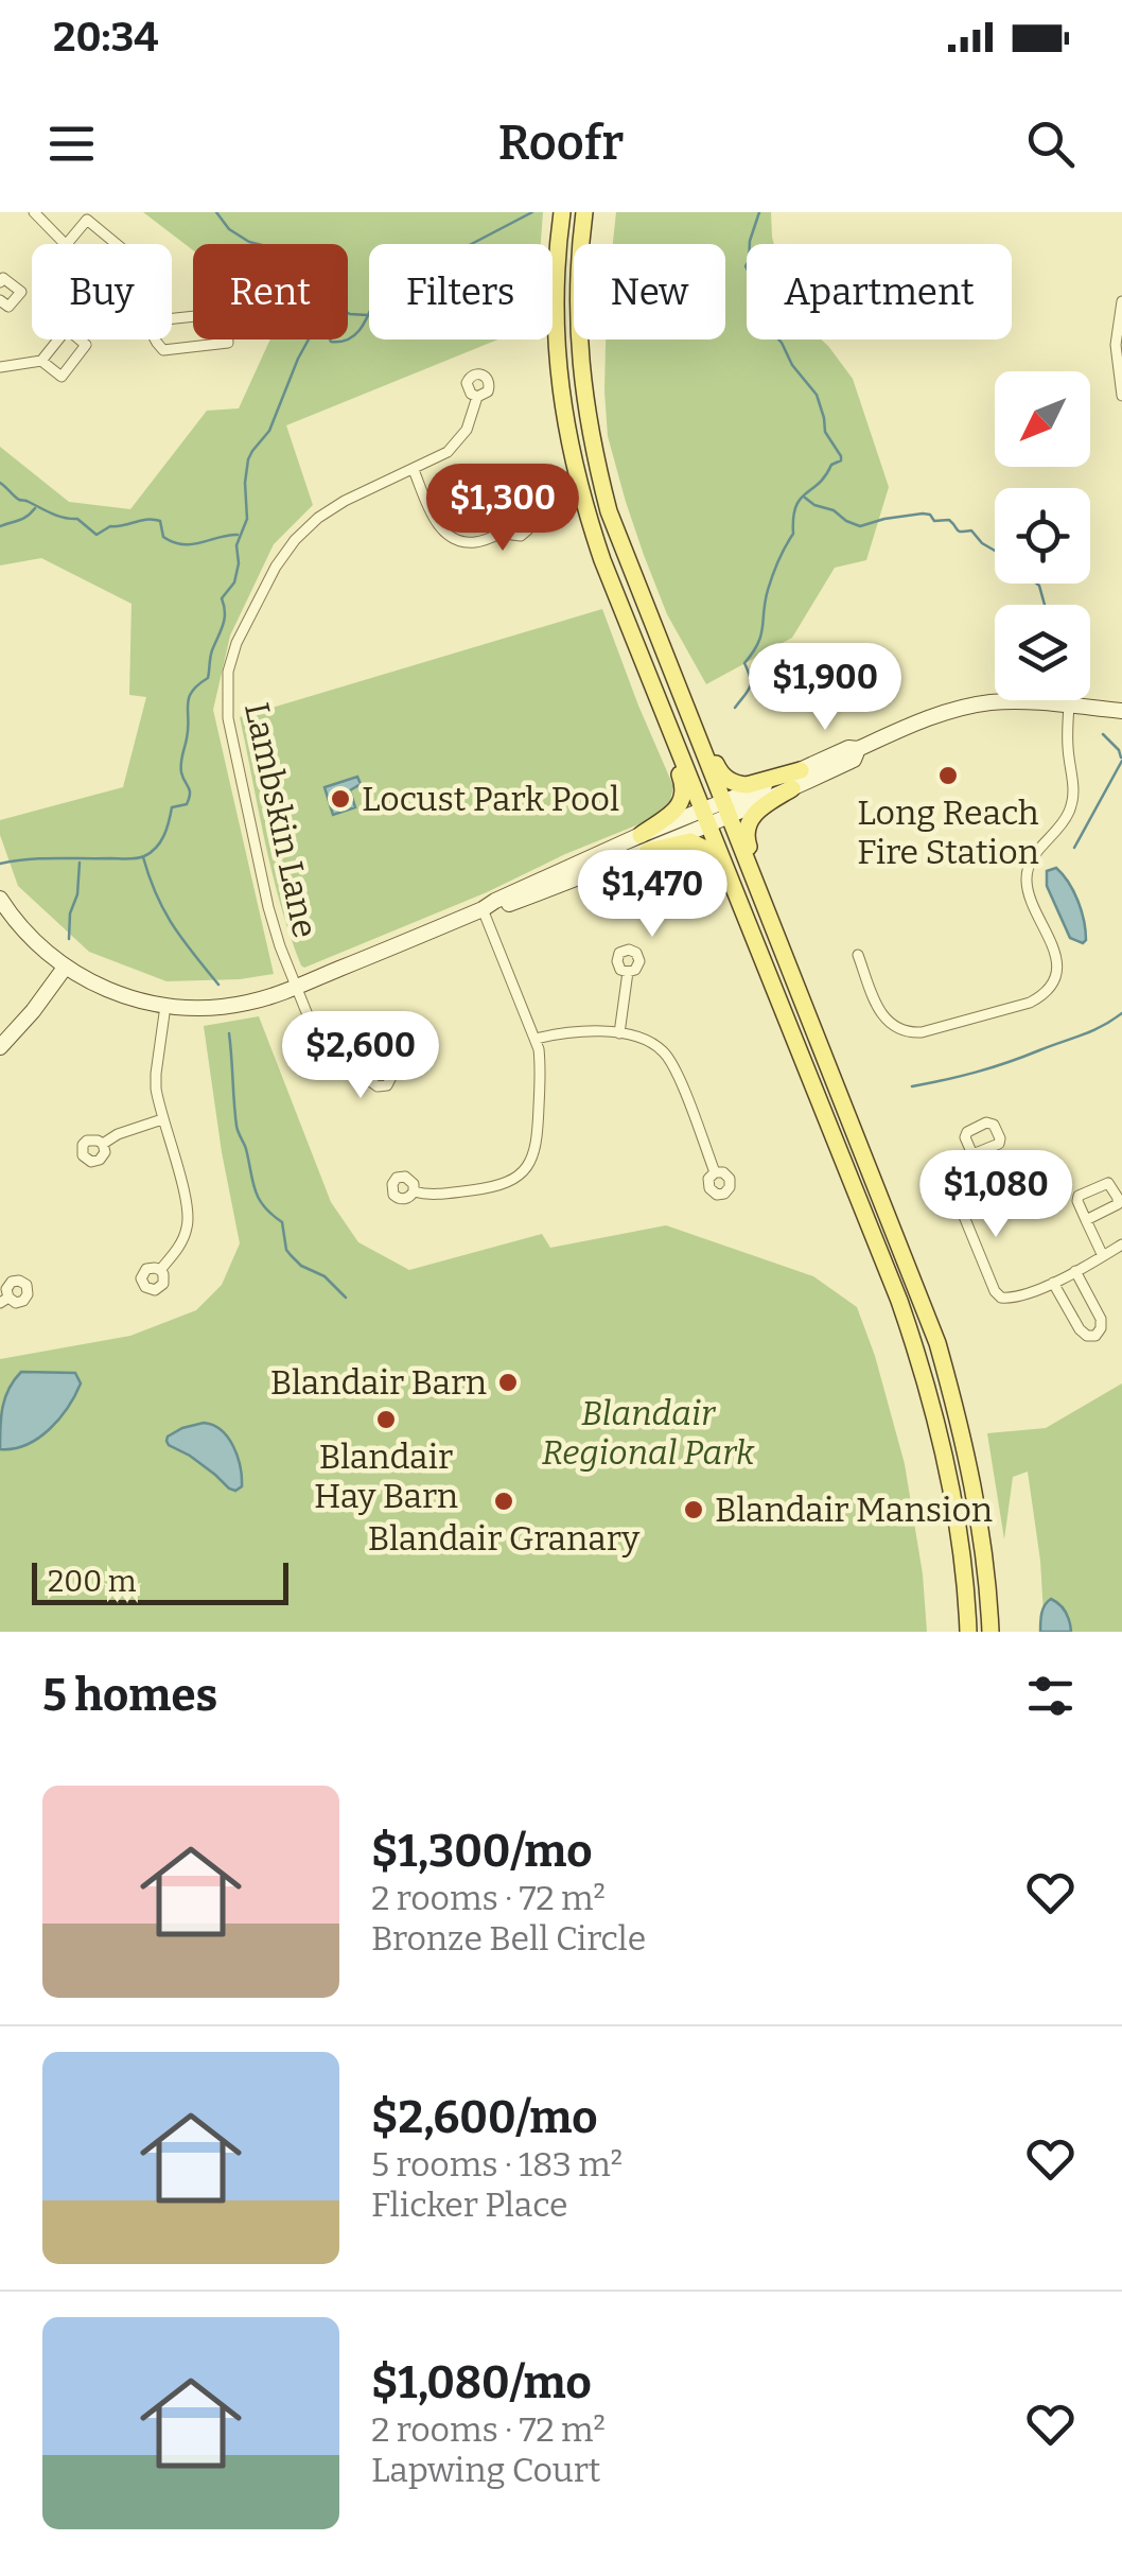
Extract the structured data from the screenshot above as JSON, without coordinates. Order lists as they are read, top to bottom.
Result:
{
  "streets": {
    "street": ["Lambskin Lane"]
  },
  "parks": ["Blandair Regional Park"],
  "places": [
    "Long Reach Fire Station",
    "Locust Park Pool",
    "Blandair Barn",
    "Blandair Hay Barn",
    "Blandair Granary",
    "Blandair Mansion"
  ],
  "scale_bar": "200 m",
  "north": "bottom left",
  "page": {
    "status": "20:34",
    "header": "Roofr",
    "chip": [
      "Buy",
      "Rent",
      "Filters",
      "New",
      "Apartment"
    ],
    "price": [
      "$1,300",
      "$1,900",
      "$1,470",
      "$2,600",
      "$1,080"
    ],
    "scale": "200 m",
    "heading": "5 homes",
    "list": [
      {
        "name": "$1,300/mo",
        "note": "2 rooms · 72 m² · Bronze Bell Circle"
      },
      {
        "name": "$2,600/mo",
        "note": "5 rooms · 183 m² · Flicker Place"
      },
      {
        "name": "$1,080/mo",
        "note": "2 rooms · 72 m² · Lapwing Court"
      }
    ]
  }
}
